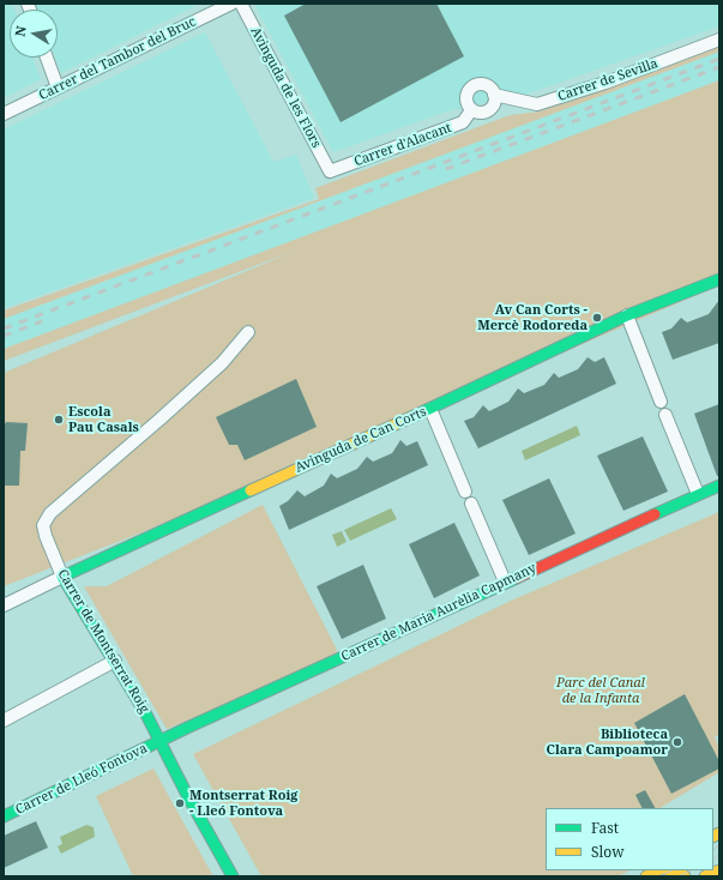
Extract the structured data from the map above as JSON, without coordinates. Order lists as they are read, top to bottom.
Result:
{
  "streets": {
    "street": [
      "Carrer del Tambor del Bruc",
      "Carrer de Sevilla",
      "Avinguda de les Flors",
      "Carrer d'Alacant",
      "Avinguda de Can Corts",
      "Carrer de Maria Aurèlia Capmany",
      "Carrer de Montserrat Roig",
      "Carrer de Lleó Fontova"
    ]
  },
  "crossings": [
    ["Carrer de Sevilla", "Carrer d'Alacant"],
    ["Avinguda de les Flors", "Carrer d'Alacant"],
    ["Avinguda de Can Corts", "Carrer de Montserrat Roig"],
    ["Carrer de Maria Aurèlia Capmany", "Carrer de Montserrat Roig"],
    ["Carrer de Maria Aurèlia Capmany", "Carrer de Lleó Fontova"],
    ["Carrer de Montserrat Roig", "Carrer de Lleó Fontova"]
  ],
  "parks": ["Parc del Canal de la Infanta"],
  "places": [
    "Av Can Corts - Mercè Rodoreda",
    "Escola Pau Casals",
    "Biblioteca Clara Campoamor",
    "Montserrat Roig - Lleó Fontova"
  ],
  "legend": ["Fast", "Slow"],
  "north": "left"
}
